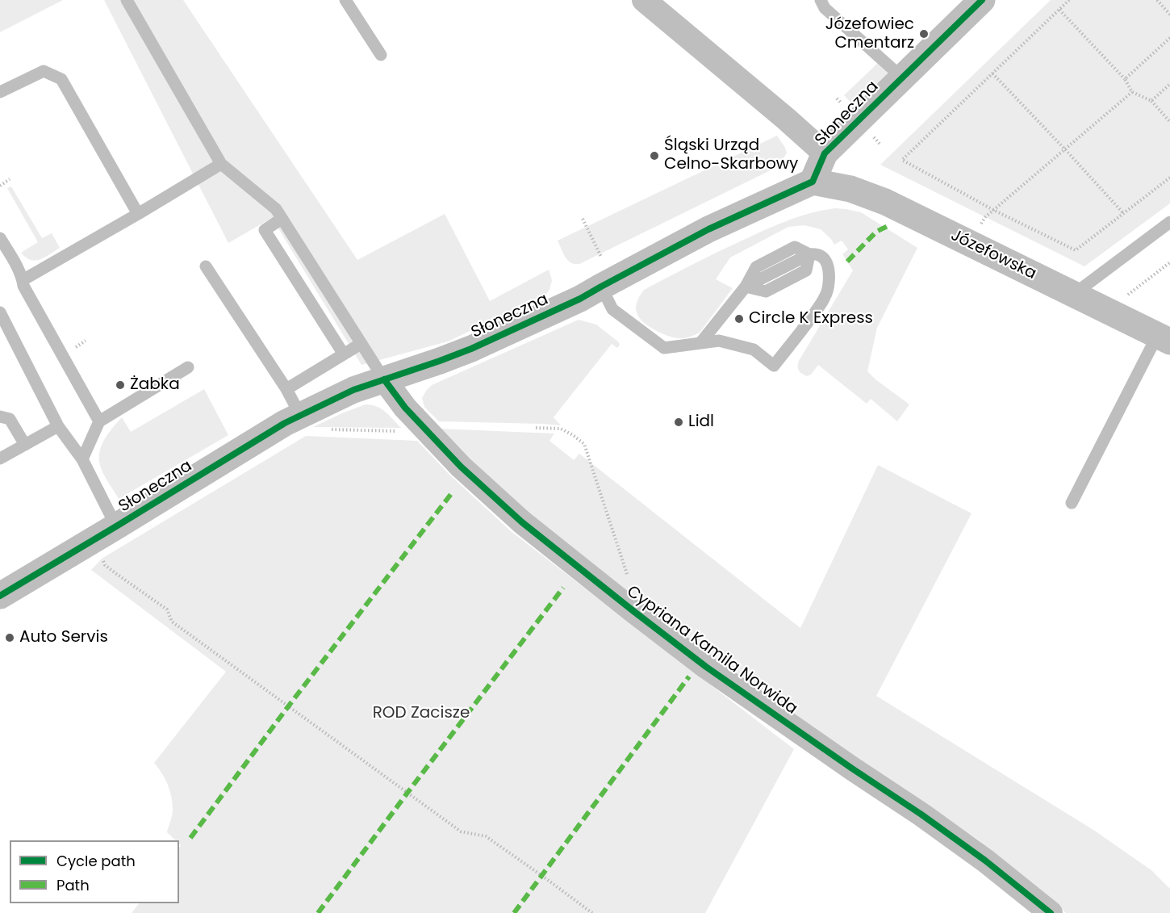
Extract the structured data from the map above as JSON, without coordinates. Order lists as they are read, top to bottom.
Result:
{
  "streets": {
    "street": ["Słoneczna", "Józefowska", "Cypriana Kamila Norwida"]
  },
  "crossings": [
    ["Słoneczna", "Józefowska"],
    ["Słoneczna", "Cypriana Kamila Norwida"]
  ],
  "parks": ["ROD Zacisze"],
  "places": [
    "Józefowiec Cmentarz",
    "Śląski Urząd Celno-Skarbowy",
    "Circle K Express",
    "Żabka",
    "Lidl",
    "Auto Servis"
  ],
  "legend": ["Cycle path", "Path"]
}
